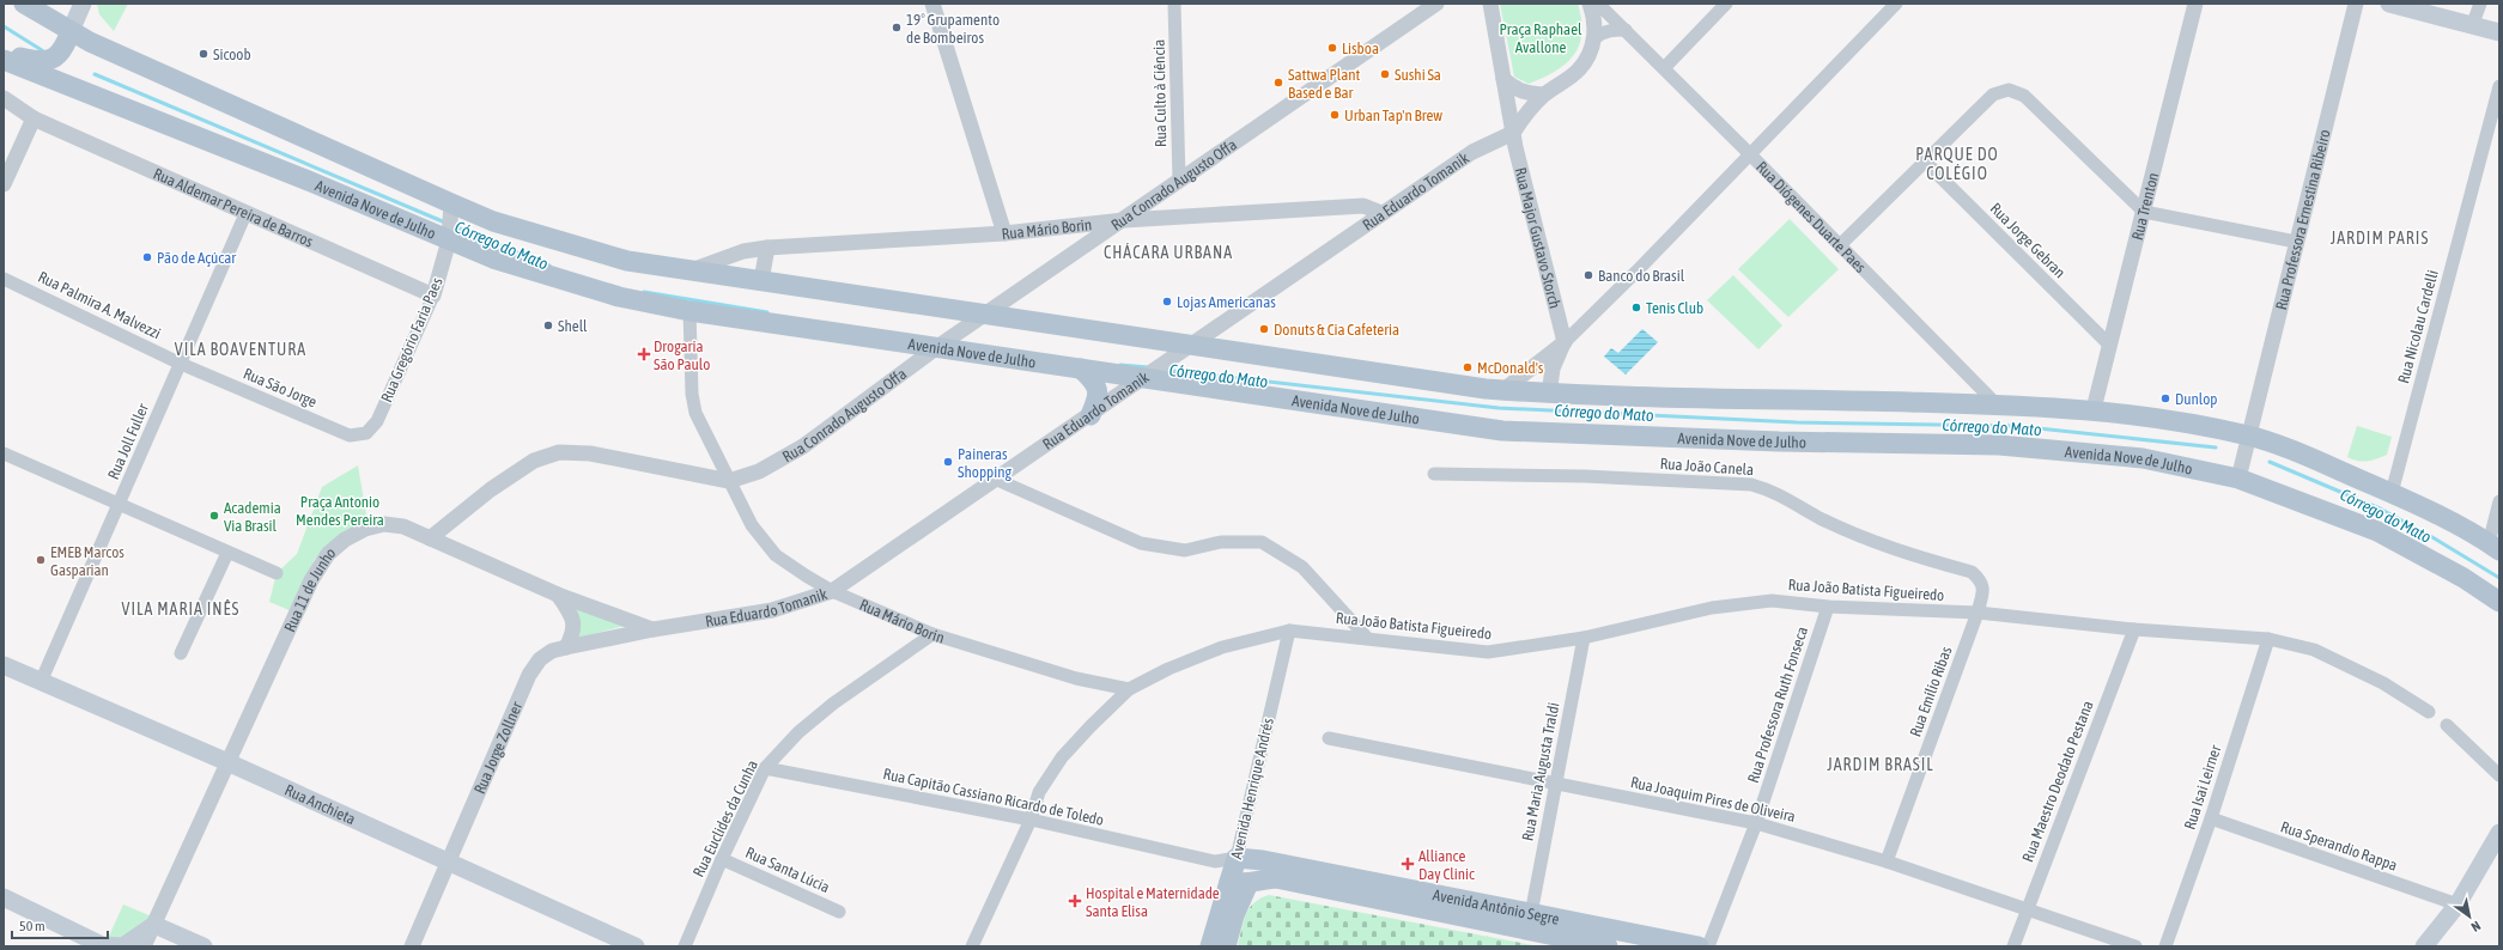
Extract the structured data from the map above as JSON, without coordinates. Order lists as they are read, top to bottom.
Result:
{
  "streets": {
    "main road": [
      "Avenida Nove de Julho",
      "Avenida Henrique Andrés",
      "Rua Anchieta",
      "Avenida Antônio Segre"
    ],
    "street": [
      "Rua Culto à Ciência",
      "Rua Conrado Augusto Offa",
      "Rua Eduardo Tomanik",
      "Rua Trenton",
      "Rua Aldemar Pereira de Barros",
      "Rua Diógenes Duarte Paes",
      "Rua Professora Ernestina Ribeiro",
      "Rua Mário Borin",
      "Rua Major Gustavo Storch",
      "Rua Jorge Gebran",
      "Rua Palmira A. Malvezzi",
      "Rua Nicolau Cardelli",
      "Rua Gregório Faria Paes",
      "Rua São Jorge",
      "Rua Joll Fuller",
      "Rua João Canela",
      "Rua João Batista Figueiredo",
      "Rua 11 de Junho",
      "Rua Emílio Ribas",
      "Rua Professora Ruth Fonseca",
      "Rua Jorge Zollner",
      "Rua Maria Augusta Traldi",
      "Rua Maestro Deodato Pestana",
      "Rua Isai Leirner",
      "Rua Capitão Cassiano Ricardo de Toledo",
      "Rua Joaquim Pires de Oliveira",
      "Rua Euclides da Cunha",
      "Rua Sperandio Rappa",
      "Rua Santa Lúcia"
    ]
  },
  "crossings": [
    ["Rua Culto à Ciência", "Rua Conrado Augusto Offa"],
    ["Rua Conrado Augusto Offa", "Avenida Nove de Julho"],
    ["Rua Conrado Augusto Offa", "Rua Mário Borin"],
    ["Rua Conrado Augusto Offa", "Rua 11 de Junho"],
    ["Rua Eduardo Tomanik", "Avenida Nove de Julho"],
    ["Rua Eduardo Tomanik", "Rua Mário Borin"],
    ["Rua Eduardo Tomanik", "Rua Major Gustavo Storch"],
    ["Rua Eduardo Tomanik", "Rua 11 de Junho"],
    ["Rua Eduardo Tomanik", "Rua Jorge Zollner"],
    ["Rua Trenton", "Rua Jorge Gebran"],
    ["Rua Aldemar Pereira de Barros", "Rua Gregório Faria Paes"],
    ["Rua Aldemar Pereira de Barros", "Rua Joll Fuller"],
    ["Avenida Nove de Julho", "Rua Professora Ernestina Ribeiro"],
    ["Avenida Nove de Julho", "Rua Mário Borin"],
    ["Avenida Nove de Julho", "Rua Gregório Faria Paes"],
    ["Rua Mário Borin", "Rua Euclides da Cunha"],
    ["Rua Palmira A. Malvezzi", "Rua São Jorge"],
    ["Rua Palmira A. Malvezzi", "Rua Joll Fuller"],
    ["Rua Gregório Faria Paes", "Rua São Jorge"],
    ["Rua São Jorge", "Rua Joll Fuller"],
    ["Rua Joll Fuller", "Rua Anchieta"],
    ["Rua João Canela", "Rua João Batista Figueiredo"],
    ["Rua João Canela", "Rua Emílio Ribas"],
    ["Rua João Batista Figueiredo", "Rua Emílio Ribas"],
    ["Rua João Batista Figueiredo", "Rua Professora Ruth Fonseca"],
    ["Rua João Batista Figueiredo", "Rua Maria Augusta Traldi"],
    ["Rua João Batista Figueiredo", "Rua Maestro Deodato Pestana"],
    ["Rua João Batista Figueiredo", "Rua Isai Leirner"],
    ["Rua João Batista Figueiredo", "Avenida Henrique Andrés"],
    ["Rua 11 de Junho", "Rua Jorge Zollner"],
    ["Rua 11 de Junho", "Rua Anchieta"],
    ["Rua Emílio Ribas", "Rua Joaquim Pires de Oliveira"],
    ["Rua Professora Ruth Fonseca", "Rua Joaquim Pires de Oliveira"],
    ["Rua Jorge Zollner", "Rua Anchieta"],
    ["Rua Maria Augusta Traldi", "Rua Joaquim Pires de Oliveira"],
    ["Rua Maria Augusta Traldi", "Avenida Antônio Segre"],
    ["Rua Maestro Deodato Pestana", "Rua Joaquim Pires de Oliveira"],
    ["Rua Isai Leirner", "Rua Sperandio Rappa"],
    ["Avenida Henrique Andrés", "Rua Capitão Cassiano Ricardo de Toledo"],
    ["Avenida Henrique Andrés", "Avenida Antônio Segre"],
    ["Rua Capitão Cassiano Ricardo de Toledo", "Rua Euclides da Cunha"],
    ["Rua Capitão Cassiano Ricardo de Toledo", "Avenida Antônio Segre"],
    ["Rua Euclides da Cunha", "Rua Santa Lúcia"]
  ],
  "districts": [
    "PARQUE DO COLÉGIO",
    "JARDIM PARIS",
    "CHÁCARA URBANA",
    "VILA BOAVENTURA",
    "VILA MARIA INÊS",
    "JARDIM BRASIL"
  ],
  "water": ["Córrego do Mato"],
  "parks": ["Praça Raphael Avallone", "Praça Antonio Mendes Pereira"],
  "places": {
    "other": [
      "19º Grupamento de Bombeiros",
      "Lisboa",
      "Sicoob",
      "Sushi Sa",
      "Sattwa Plant Based e Bar",
      "Urban Tap'n Brew",
      "Pão de Açúcar",
      "Banco do Brasil",
      "Lojas Americanas",
      "Tenis Club",
      "Shell",
      "Donuts & Cia Cafeteria",
      "McDonald's",
      "Dunlop",
      "Paineras Shopping",
      "Academia Via Brasil",
      "EMEB Marcos Gasparian"
    ],
    "health": ["Drogaria São Paulo", "Alliance Day Clinic", "Hospital e Maternidade Santa Elisa"]
  },
  "scale_bar": "50 m",
  "north": "bottom right"
}
